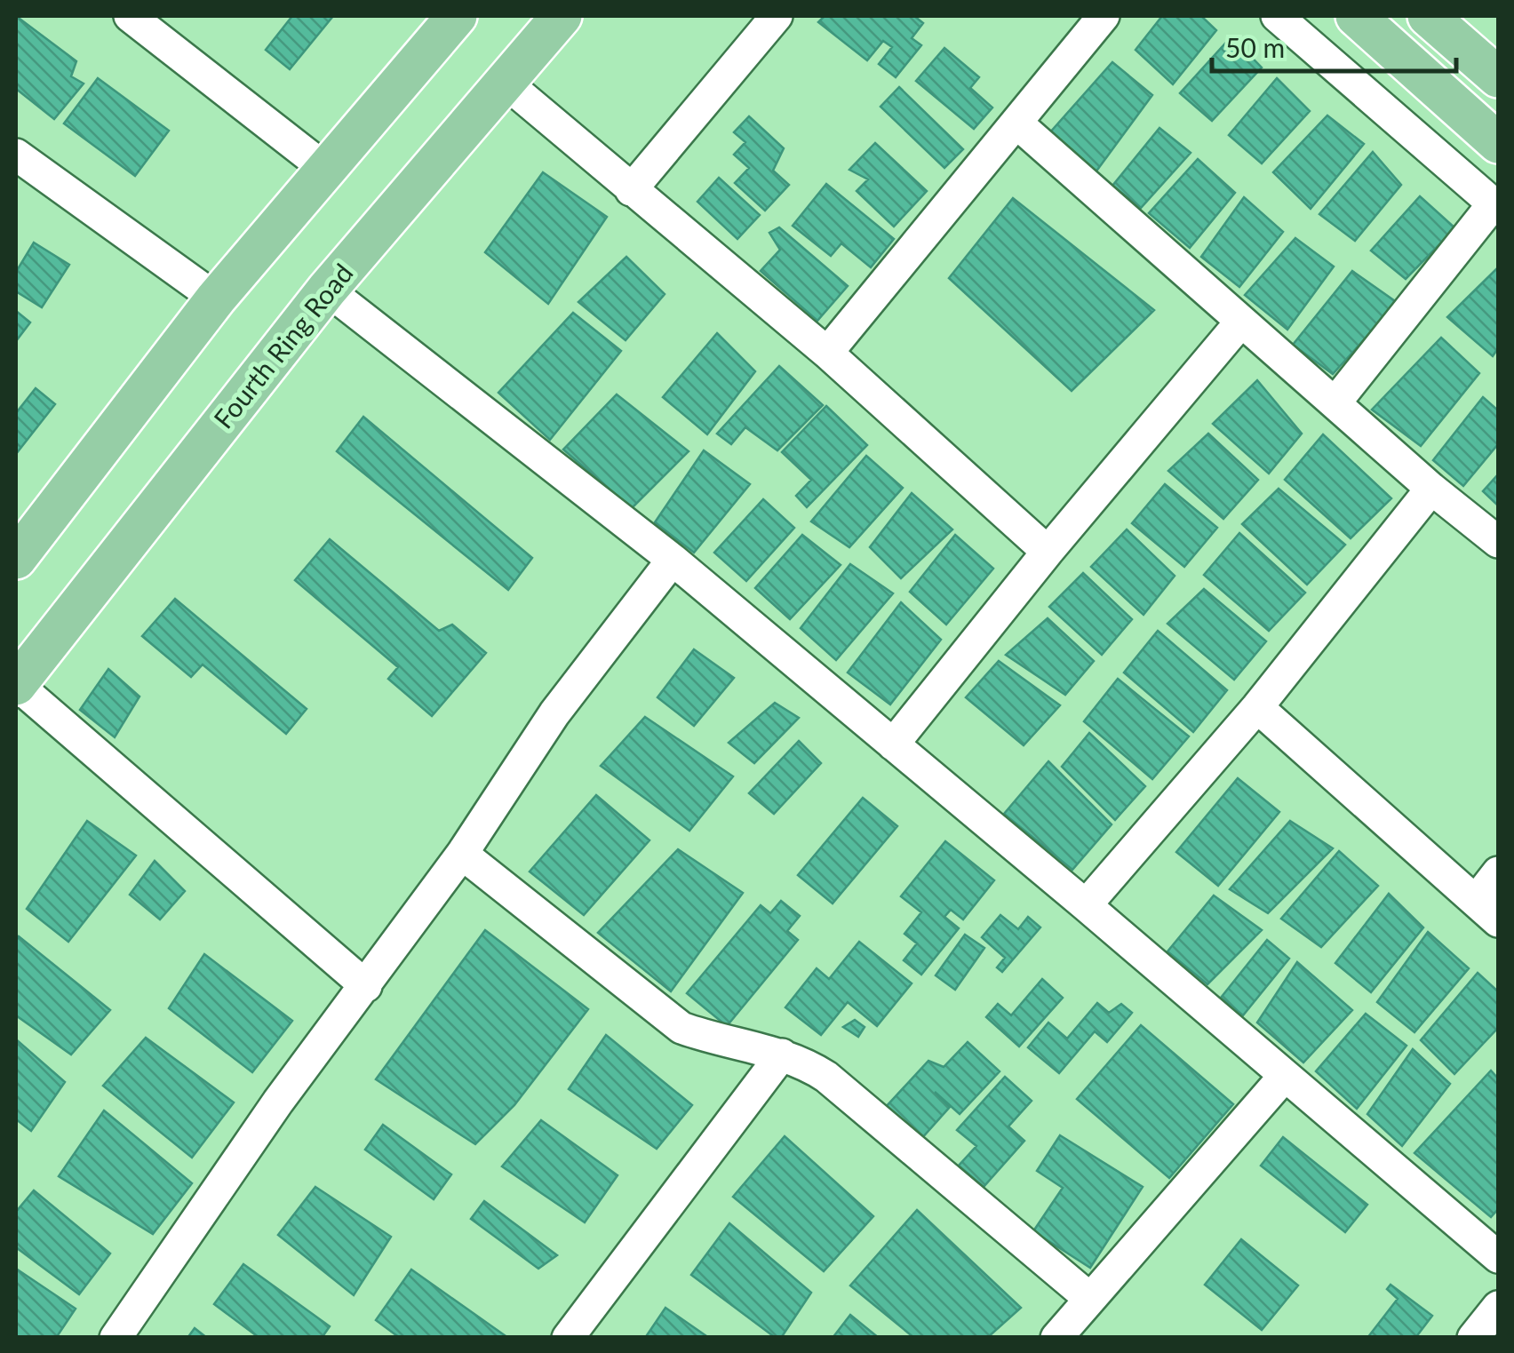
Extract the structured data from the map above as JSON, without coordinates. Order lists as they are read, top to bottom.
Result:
{
  "streets": {
    "main road": ["Fourth Ring Road"]
  },
  "scale_bar": "50 m"
}
